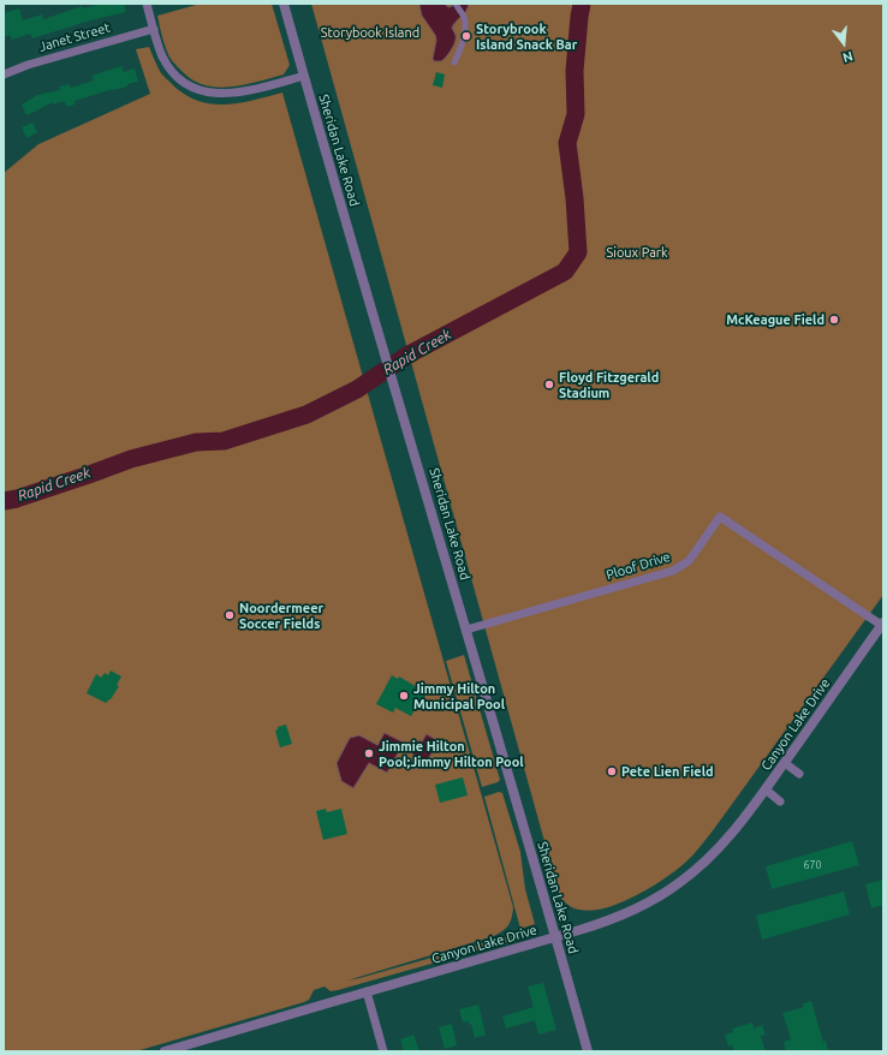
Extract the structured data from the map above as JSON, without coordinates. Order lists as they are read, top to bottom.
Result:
{
  "streets": {
    "street": [
      "Janet Street",
      "Sheridan Lake Road",
      "Ploof Drive",
      "Canyon Lake Drive"
    ]
  },
  "crossings": [
    ["Sheridan Lake Road", "Ploof Drive"],
    ["Sheridan Lake Road", "Canyon Lake Drive"],
    ["Ploof Drive", "Canyon Lake Drive"]
  ],
  "water": ["Rapid Creek"],
  "parks": ["Storybook Island", "Sioux Park"],
  "places": [
    "Storybrook Island Snack Bar",
    "McKeague Field",
    "Floyd Fitzgerald Stadium",
    "Noordermeer Soccer Fields",
    "Jimmy Hilton Municipal Pool",
    "Jimmie Hilton Pool;Jimmy Hilton Pool",
    "Pete Lien Field"
  ],
  "house_numbers": ["670"],
  "north": "bottom"
}
